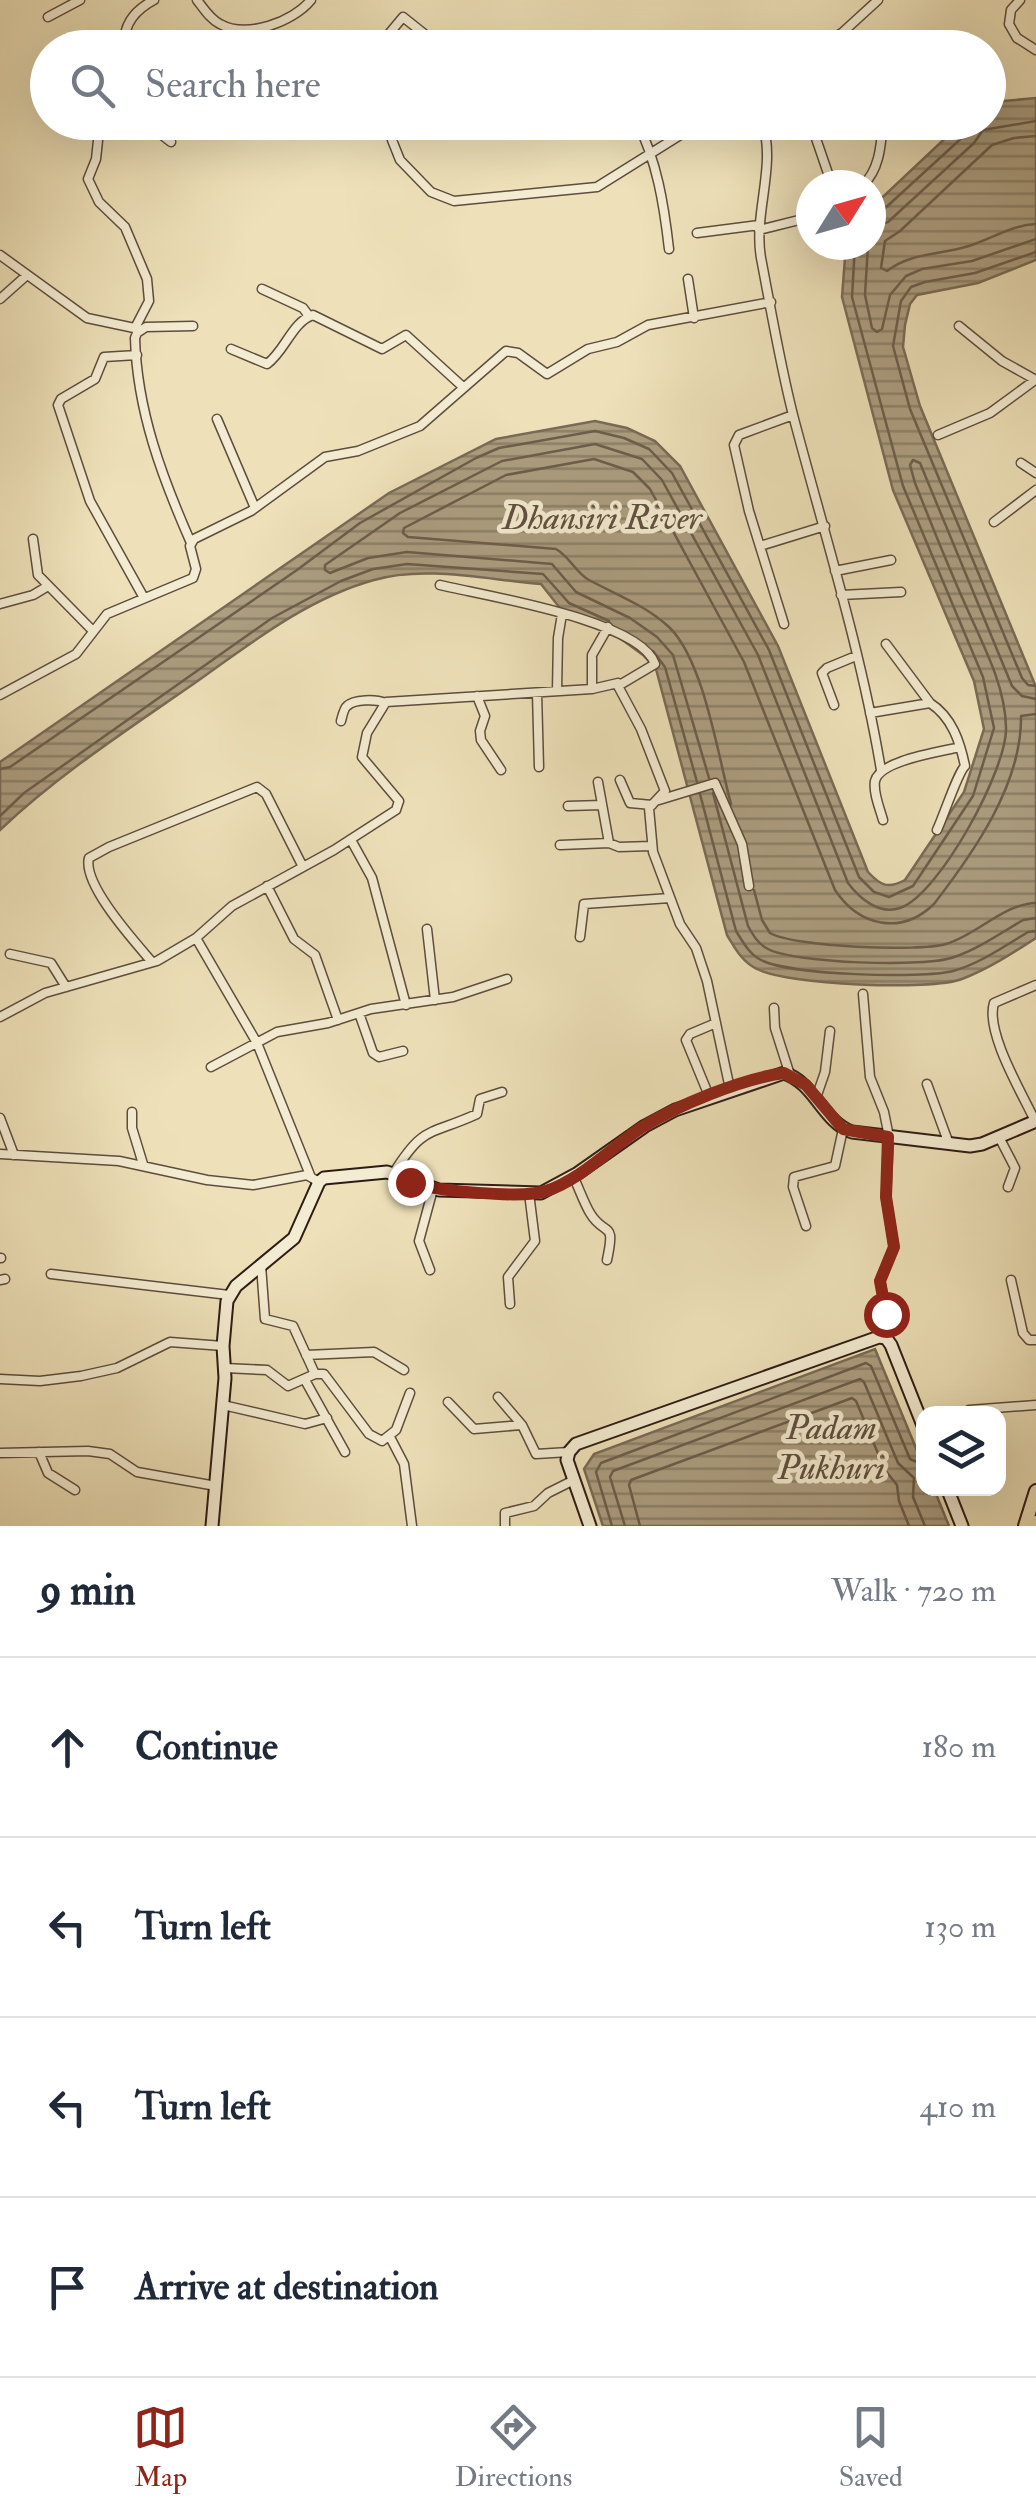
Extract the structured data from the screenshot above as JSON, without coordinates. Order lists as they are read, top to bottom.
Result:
{
  "water": ["Dhansiri River", "Padam Pukhuri"],
  "north": "top right",
  "page": {
    "search": "Search here",
    "heading": ["9 min", "Walk · 720 m"],
    "list": [
      ["Continue", "180 m"],
      ["Turn left", "130 m"],
      ["Turn left", "410 m"],
      "Arrive at destination"
    ],
    "nav": ["Map", "Directions", "Saved"]
  }
}
